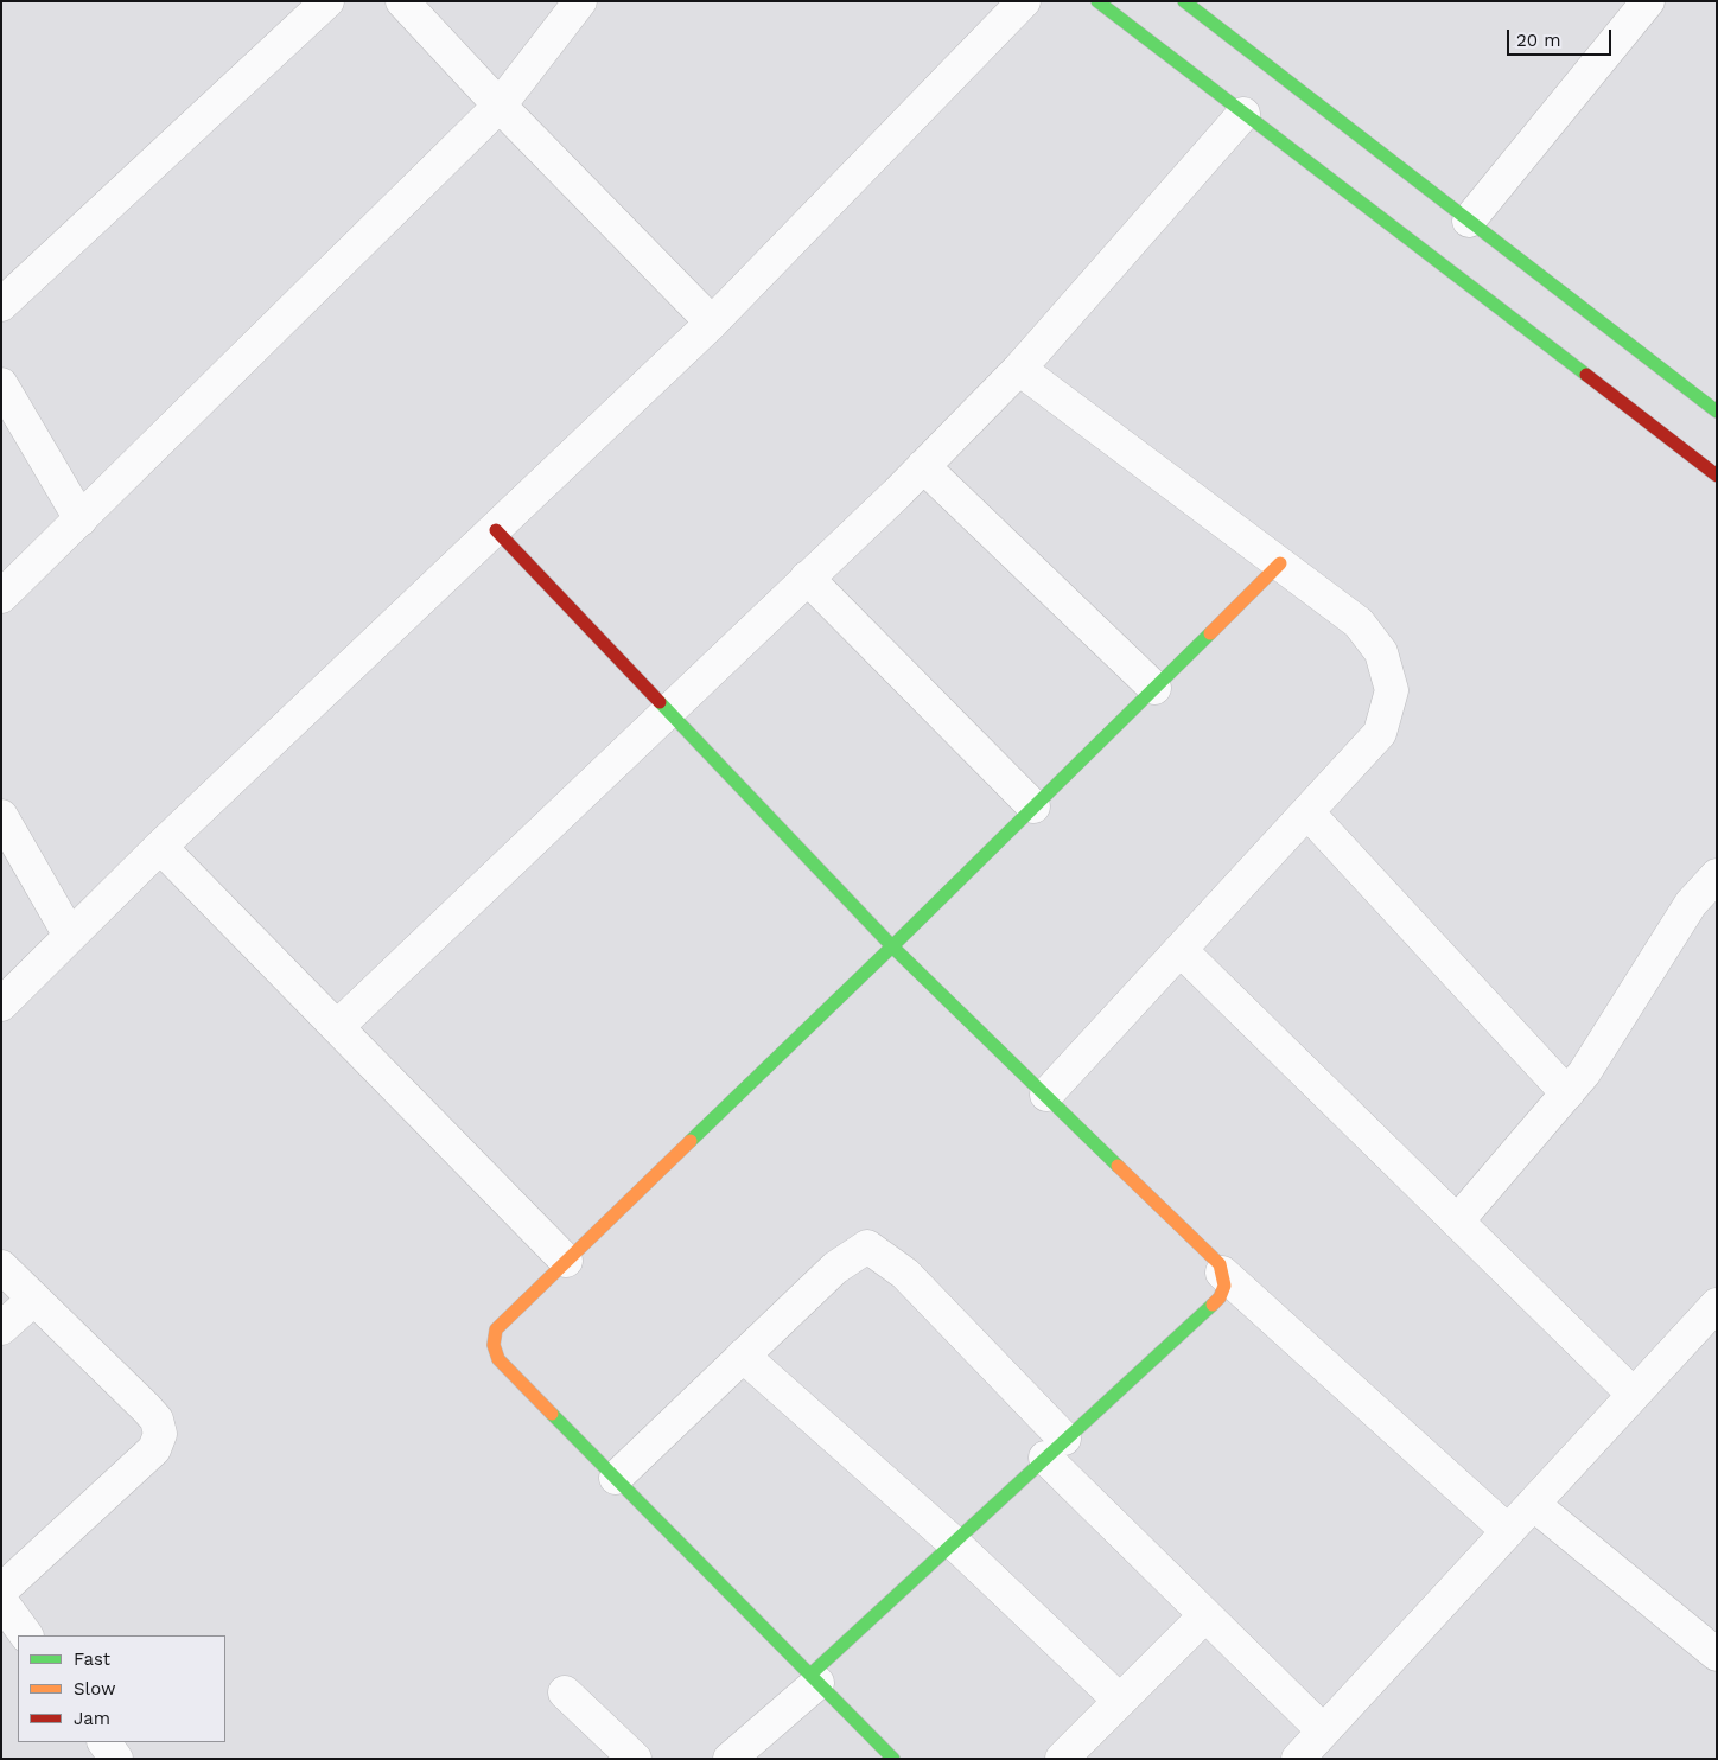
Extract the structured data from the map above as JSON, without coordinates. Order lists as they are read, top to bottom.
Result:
{
  "legend": ["Fast", "Slow", "Jam"],
  "scale_bar": "20 m"
}
